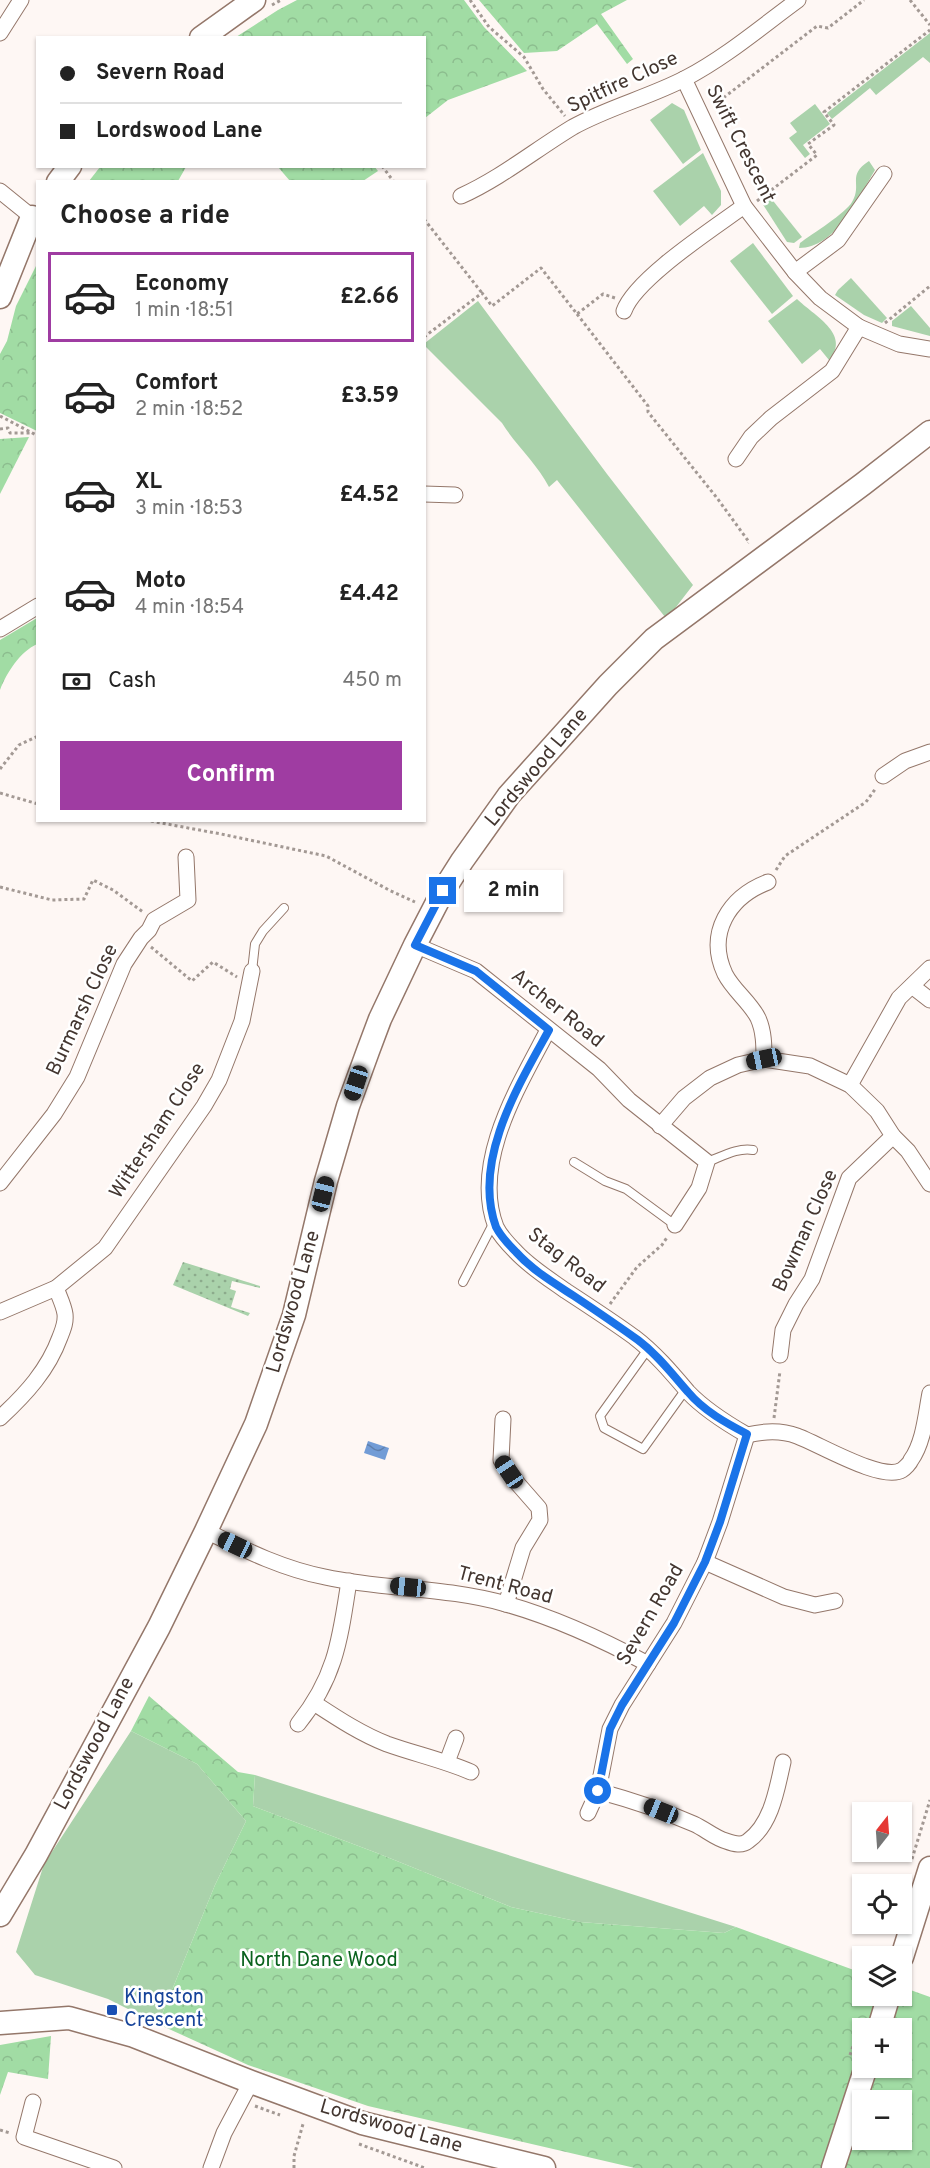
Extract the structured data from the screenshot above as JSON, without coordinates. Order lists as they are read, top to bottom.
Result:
{
  "streets": {
    "street": [
      "Spitfire Close",
      "Swift Crescent",
      "Lordswood Lane",
      "Archer Road",
      "Burmarsh Close",
      "Wittersham Close",
      "Bowman Close",
      "Stag Road",
      "Trent Road",
      "Severn Road"
    ]
  },
  "crossings": [
    ["Spitfire Close", "Swift Crescent"],
    ["Lordswood Lane", "Archer Road"],
    ["Lordswood Lane", "Trent Road"],
    ["Archer Road", "Stag Road"],
    ["Stag Road", "Severn Road"],
    ["Trent Road", "Severn Road"]
  ],
  "parks": ["North Dane Wood"],
  "places": {
    "transit": ["Kingston Crescent"]
  },
  "north": "top",
  "page": {
    "banner": ["Severn Road", "Lordswood Lane"],
    "heading": "Choose a ride",
    "list": [
      {
        "name": "Economy",
        "note": "1 min · 18:51",
        "value": "£2.66"
      },
      {
        "name": "Comfort",
        "note": "2 min · 18:52",
        "value": "£3.59"
      },
      {
        "name": "XL",
        "note": "3 min · 18:53",
        "value": "£4.52"
      },
      {
        "name": "Moto",
        "note": "4 min · 18:54",
        "value": "£4.42"
      }
    ],
    "pay": ["Cash", "450 m"],
    "buttons": "Confirm",
    "bubble": "2 min",
    "map_buttons": ["+", "−"]
  }
}
